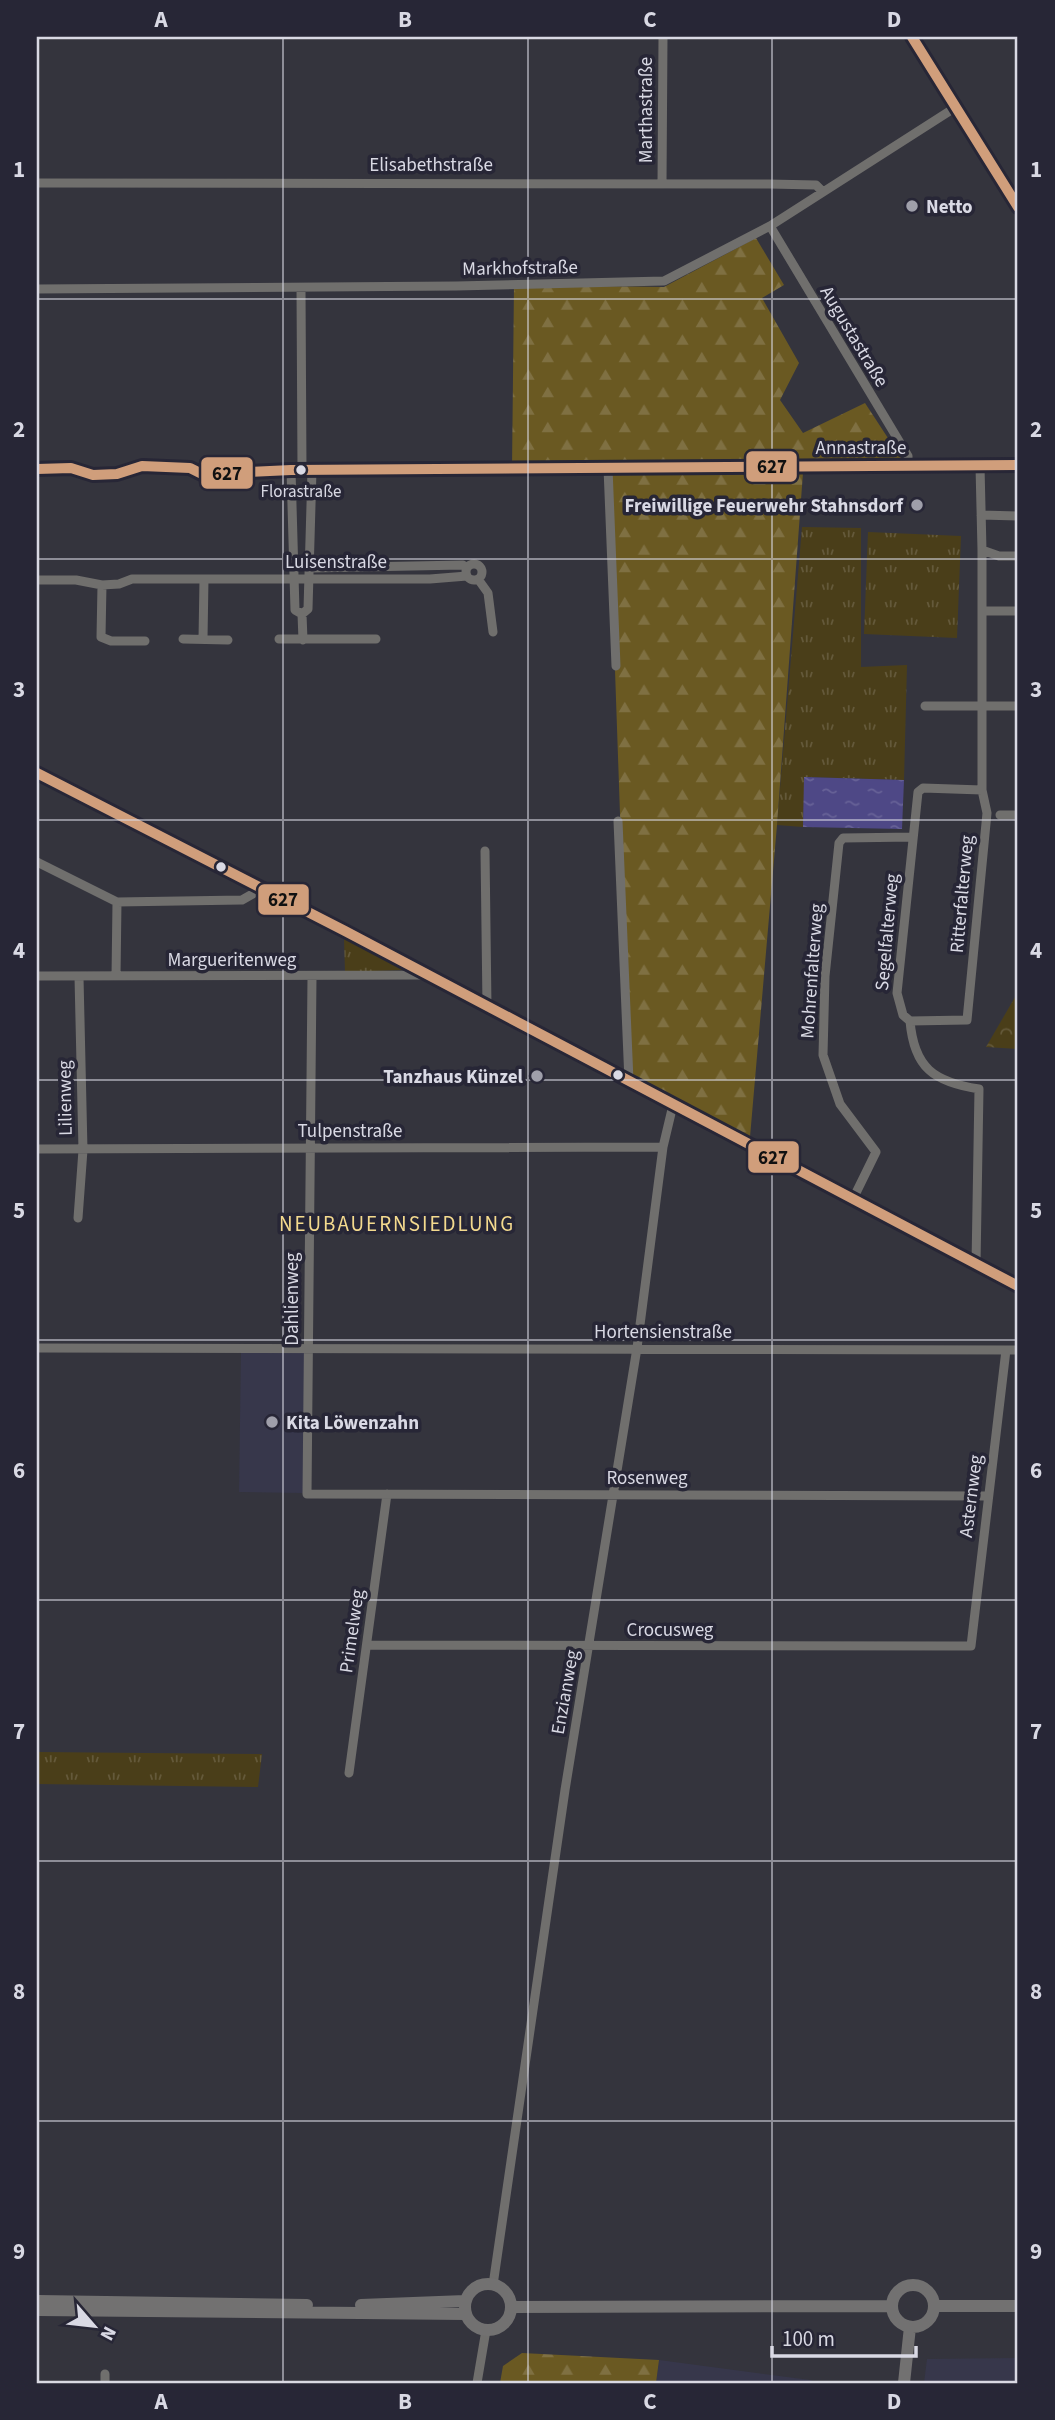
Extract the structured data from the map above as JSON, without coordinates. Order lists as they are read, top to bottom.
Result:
{
  "streets": {
    "street": [
      "Marthastraße",
      "Elisabethstraße",
      "Markhofstraße",
      "Augustastraße",
      "Annastraße",
      "Luisenstraße",
      "Ritterfalterweg",
      "Segelfalterweg",
      "Margueritenweg",
      "Mohrenfalterweg",
      "Lilienweg",
      "Tulpenstraße",
      "Dahlienweg",
      "Hortensienstraße",
      "Rosenweg",
      "Asternweg",
      "Crocusweg",
      "Primelweg",
      "Enzianweg"
    ]
  },
  "crossings": [
    ["Marthastraße", "Elisabethstraße"],
    ["Elisabethstraße", "Markhofstraße"],
    ["Markhofstraße", "Augustastraße"],
    ["Augustastraße", "Annastraße"],
    ["Annastraße", "Ritterfalterweg"],
    ["Ritterfalterweg", "Segelfalterweg"],
    ["Segelfalterweg", "Mohrenfalterweg"],
    ["Margueritenweg", "Lilienweg"],
    ["Margueritenweg", "Dahlienweg"],
    ["Lilienweg", "Tulpenstraße"],
    ["Tulpenstraße", "Dahlienweg"],
    ["Tulpenstraße", "Enzianweg"],
    ["Dahlienweg", "Hortensienstraße"],
    ["Dahlienweg", "Rosenweg"],
    ["Hortensienstraße", "Asternweg"],
    ["Hortensienstraße", "Enzianweg"],
    ["Rosenweg", "Asternweg"],
    ["Rosenweg", "Primelweg"],
    ["Rosenweg", "Enzianweg"],
    ["Asternweg", "Crocusweg"],
    ["Crocusweg", "Primelweg"],
    ["Crocusweg", "Enzianweg"]
  ],
  "districts": ["NEUBAUERNSIEDLUNG"],
  "places": [
    "Netto",
    "Florastraße",
    "Freiwillige Feuerwehr Stahnsdorf",
    "Tanzhaus Künzel",
    "Kita Löwenzahn"
  ],
  "lines": ["transit line 627"],
  "scale_bar": "100 m",
  "north": "bottom right",
  "grid": {
    "columns": [
      "A",
      "B",
      "C",
      "D"
    ],
    "rows": [
      "1",
      "2",
      "3",
      "4",
      "5",
      "6",
      "7",
      "8",
      "9"
    ]
  }
}
